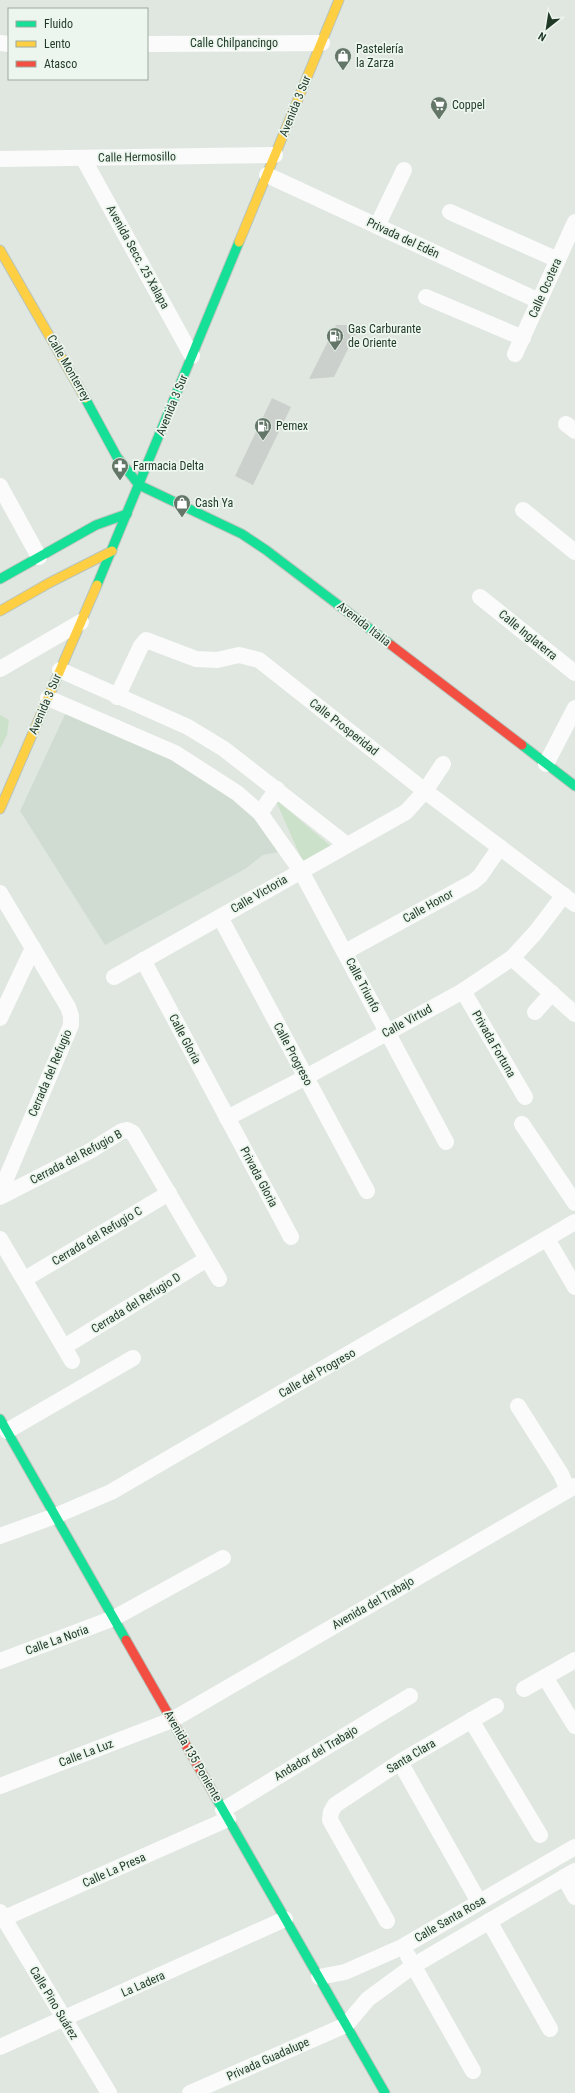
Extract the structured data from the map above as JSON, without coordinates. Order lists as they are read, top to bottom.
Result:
{
  "streets": {
    "main road": [
      "Avenida 3 Sur",
      "Calle Monterrey",
      "Avenida Italia",
      "Avenida 135 Poniente"
    ],
    "street": [
      "Calle Chilpancingo",
      "Calle Hermosillo",
      "Privada del Edén",
      "Avenida Secc. 25 Xalapa",
      "Calle Ocotera",
      "Calle Inglaterra",
      "Calle Prosperidad",
      "Calle Victoria",
      "Calle Honor",
      "Calle Triunfo",
      "Calle Virtud",
      "Calle Gloria",
      "Privada Fortuna",
      "Calle Progreso",
      "Cerrada del Refugio",
      "Cerrada del Refugio B",
      "Privada Gloria",
      "Cerrada del Refugio C",
      "Cerrada del Refugio D",
      "Calle del Progreso",
      "Avenida del Trabajo",
      "Calle La Noria",
      "Calle La Luz",
      "Andador del Trabajo",
      "Santa Clara",
      "Calle La Presa",
      "Calle Santa Rosa",
      "La Ladera",
      "Calle Pino Suárez",
      "Privada Guadalupe"
    ]
  },
  "crossings": [
    ["Calle Chilpancingo", "Avenida 3 Sur"],
    ["Avenida 3 Sur", "Calle Hermosillo"],
    ["Avenida 3 Sur", "Privada del Edén"],
    ["Avenida 3 Sur", "Avenida Secc. 25 Xalapa"],
    ["Avenida 3 Sur", "Calle Monterrey"],
    ["Avenida 3 Sur", "Avenida Italia"],
    ["Avenida 3 Sur", "Calle Triunfo"],
    ["Calle Hermosillo", "Avenida Secc. 25 Xalapa"],
    ["Privada del Edén", "Calle Ocotera"],
    ["Calle Monterrey", "Avenida Italia"],
    ["Calle Prosperidad", "Calle Victoria"],
    ["Calle Prosperidad", "Calle Honor"],
    ["Calle Prosperidad", "Calle Virtud"],
    ["Calle Victoria", "Calle Triunfo"],
    ["Calle Victoria", "Calle Gloria"],
    ["Calle Victoria", "Calle Progreso"],
    ["Calle Honor", "Calle Triunfo"],
    ["Calle Triunfo", "Calle Virtud"],
    ["Calle Virtud", "Calle Gloria"],
    ["Calle Virtud", "Privada Fortuna"],
    ["Calle Virtud", "Calle Progreso"],
    ["Calle Virtud", "Privada Gloria"],
    ["Calle Gloria", "Privada Gloria"],
    ["Cerrada del Refugio B", "Cerrada del Refugio C"],
    ["Calle del Progreso", "Avenida 135 Poniente"],
    ["Avenida del Trabajo", "Calle La Luz"],
    ["Avenida del Trabajo", "Avenida 135 Poniente"],
    ["Calle La Noria", "Avenida 135 Poniente"],
    ["Calle La Luz", "Avenida 135 Poniente"],
    ["Andador del Trabajo", "Avenida 135 Poniente"],
    ["Andador del Trabajo", "Calle La Presa"],
    ["Avenida 135 Poniente", "Calle La Presa"],
    ["Avenida 135 Poniente", "Calle Santa Rosa"],
    ["Avenida 135 Poniente", "La Ladera"],
    ["Avenida 135 Poniente", "Privada Guadalupe"],
    ["Calle La Presa", "Calle Pino Suárez"],
    ["Calle Santa Rosa", "Privada Guadalupe"],
    ["La Ladera", "Calle Pino Suárez"]
  ],
  "places": {
    "shop": ["Pastelería la Zarza", "Cash Ya"],
    "supermarket": ["Coppel"],
    "fuel station": ["Gas Carburante de Oriente", "Pemex"],
    "pharmacy": ["Farmacia Delta"]
  },
  "legend": ["Fluido", "Lento", "Atasco"],
  "north": "bottom left"
}
